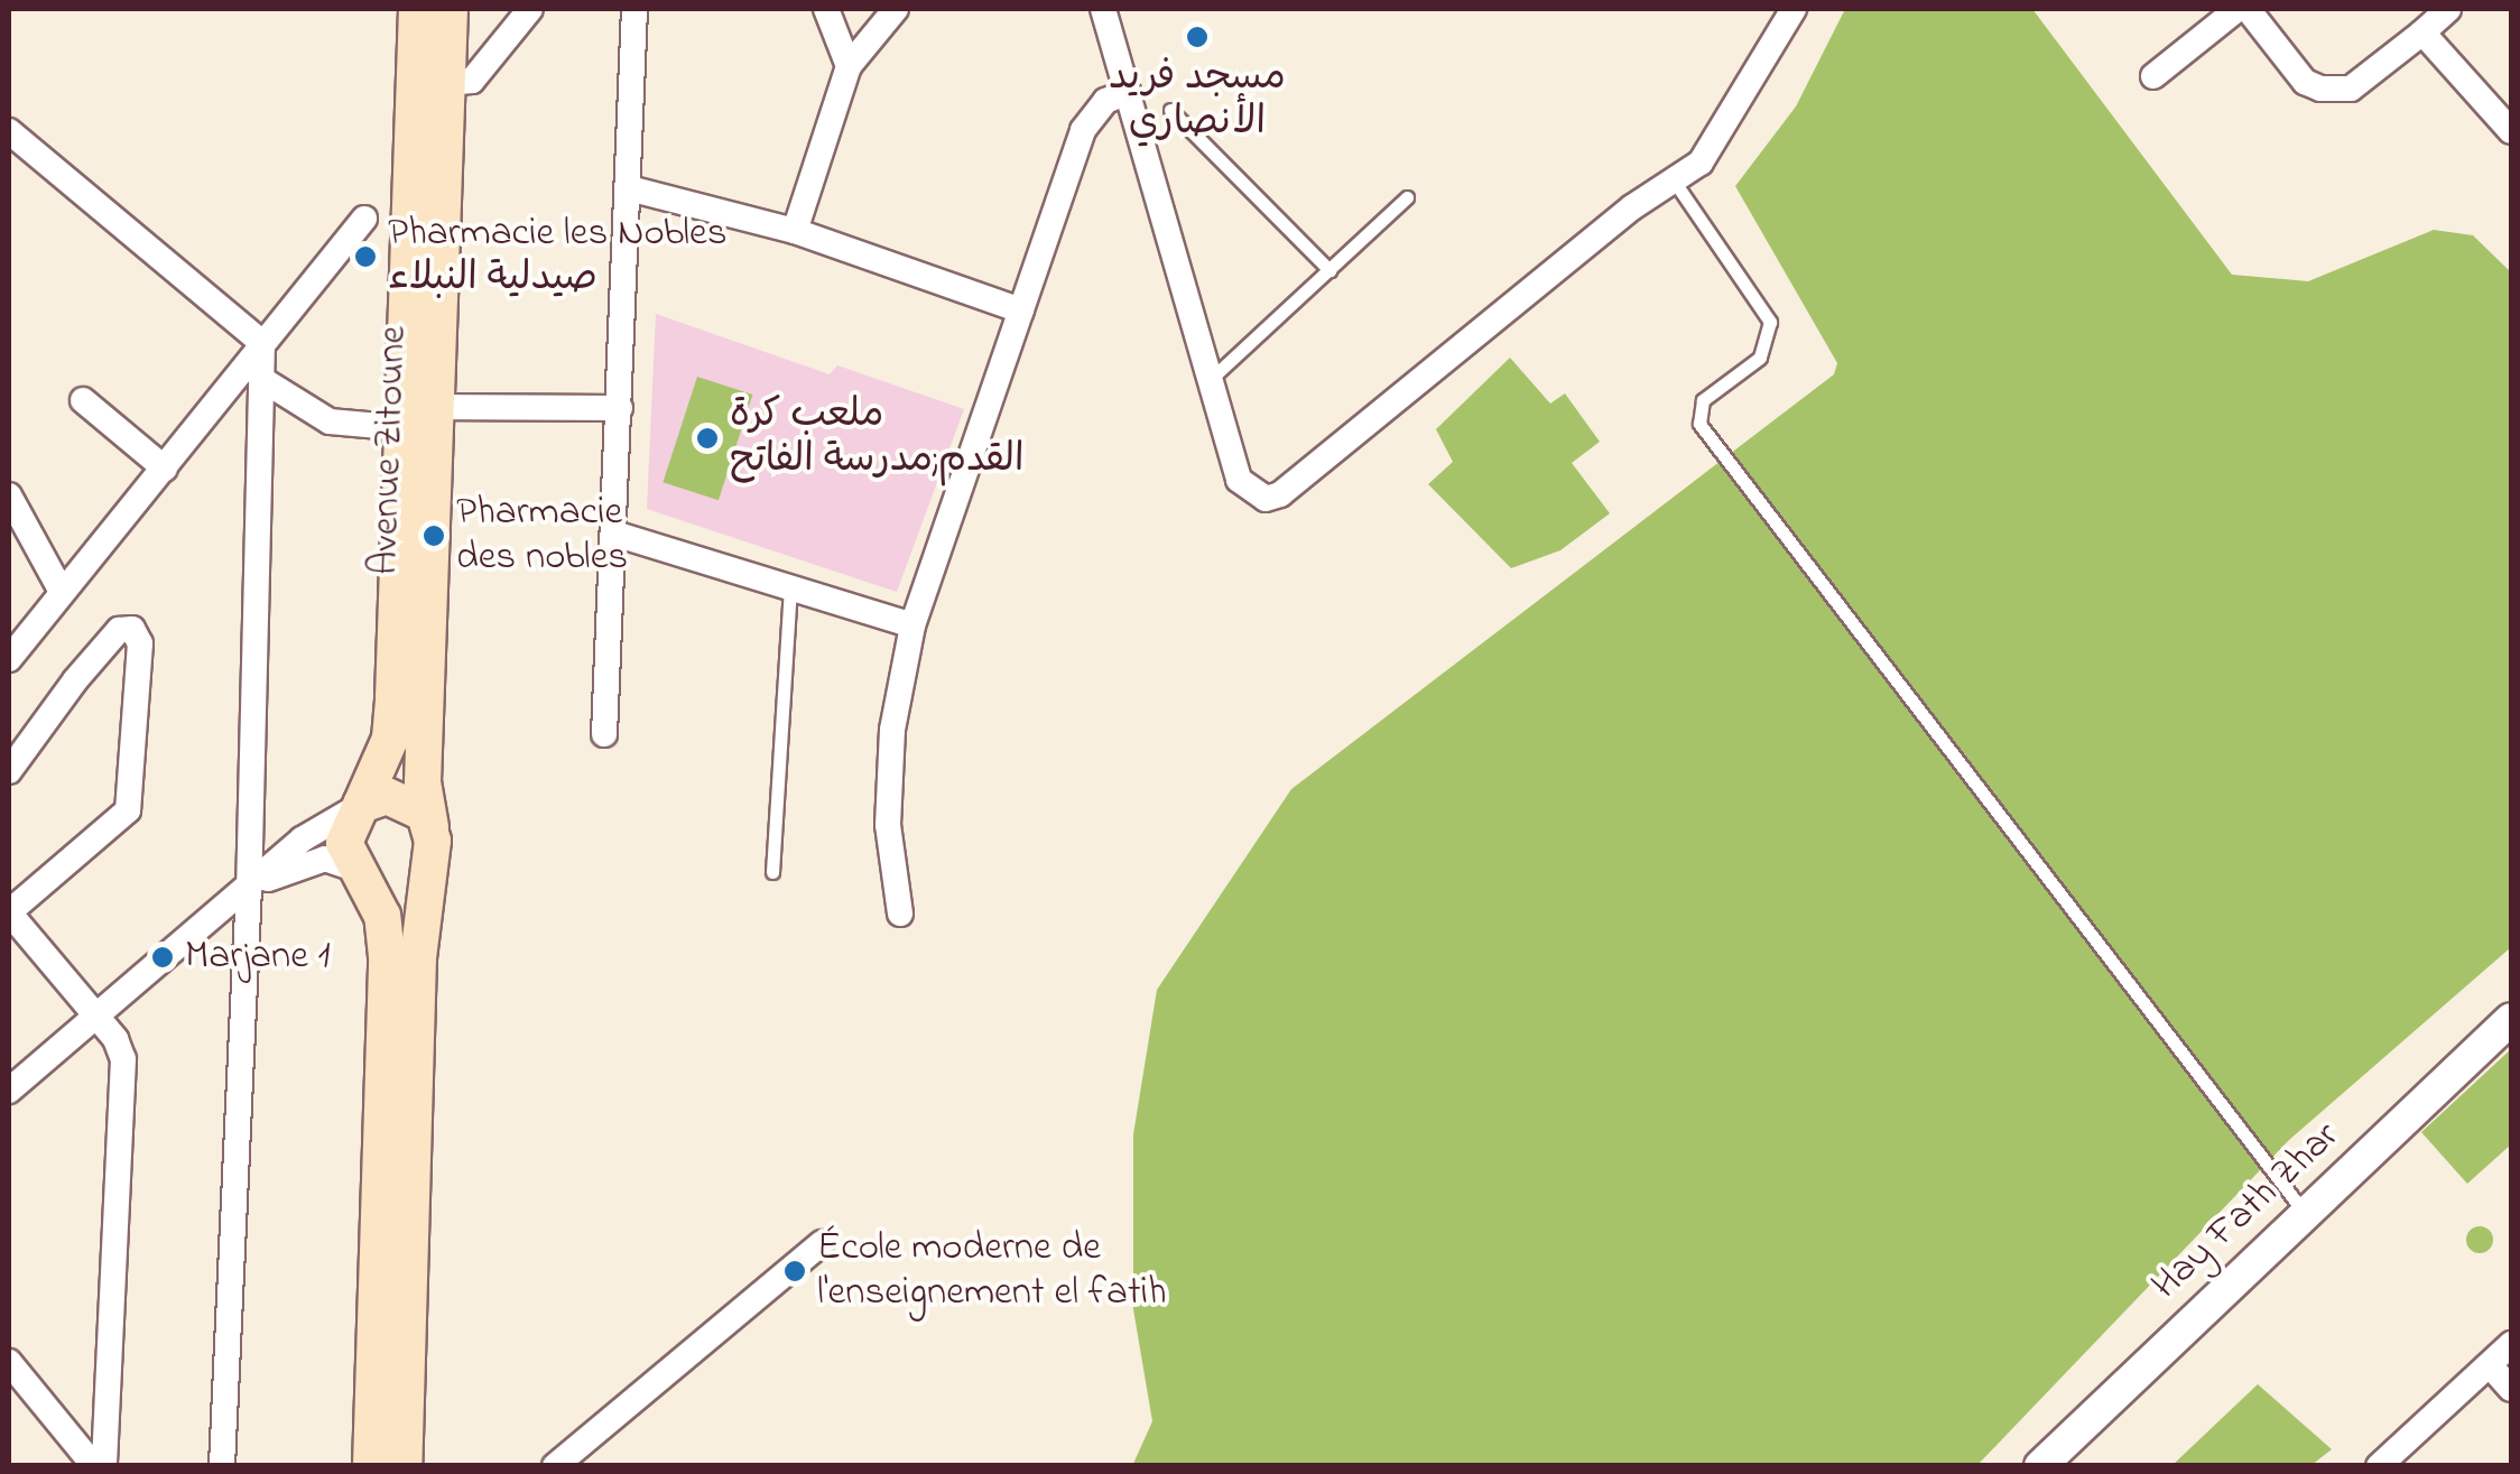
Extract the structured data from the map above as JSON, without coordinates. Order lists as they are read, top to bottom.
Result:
{
  "streets": {
    "main road": ["Avenue Zitoune"],
    "street": ["Hay Fath Zhar"]
  },
  "places": [
    "مسجد فريد الأنصاري",
    "Pharmacie les Nobles صيدلية النبلاء",
    "ملعب كرة القدم;مدرسة الفاتح",
    "Pharmacie des nobles",
    "Marjane 1",
    "École moderne de l'enseignement el fatih"
  ]
}
